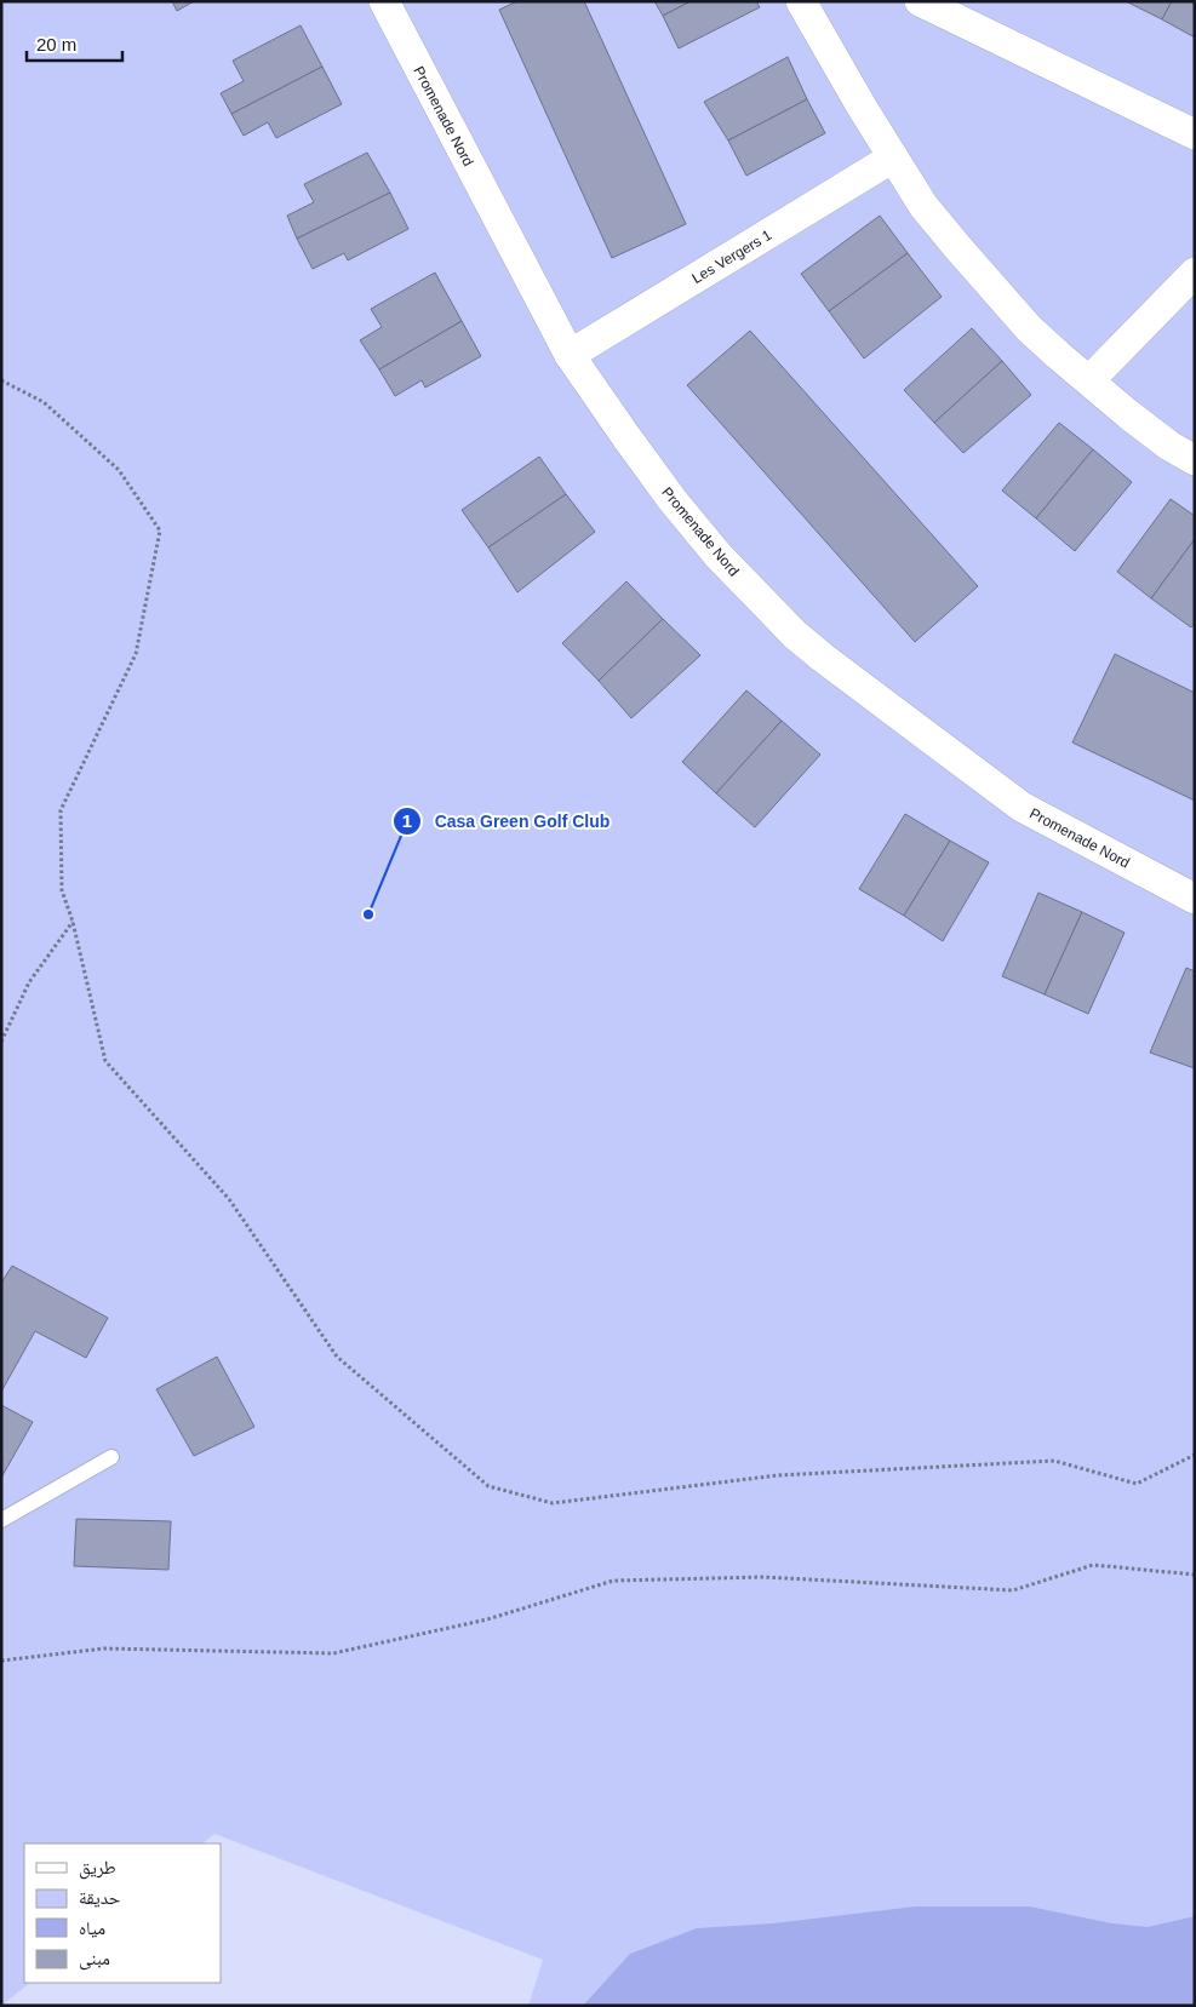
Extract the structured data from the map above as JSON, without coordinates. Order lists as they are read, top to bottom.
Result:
{
  "streets": {
    "street": ["Promenade Nord", "Les Vergers 1"]
  },
  "crossings": [
    ["Promenade Nord", "Les Vergers 1"]
  ],
  "places": ["Casa Green Golf Club"],
  "legend": [
    "طريق",
    "حديقة",
    "مياه",
    "مبنى"
  ],
  "scale_bar": "20 m"
}
